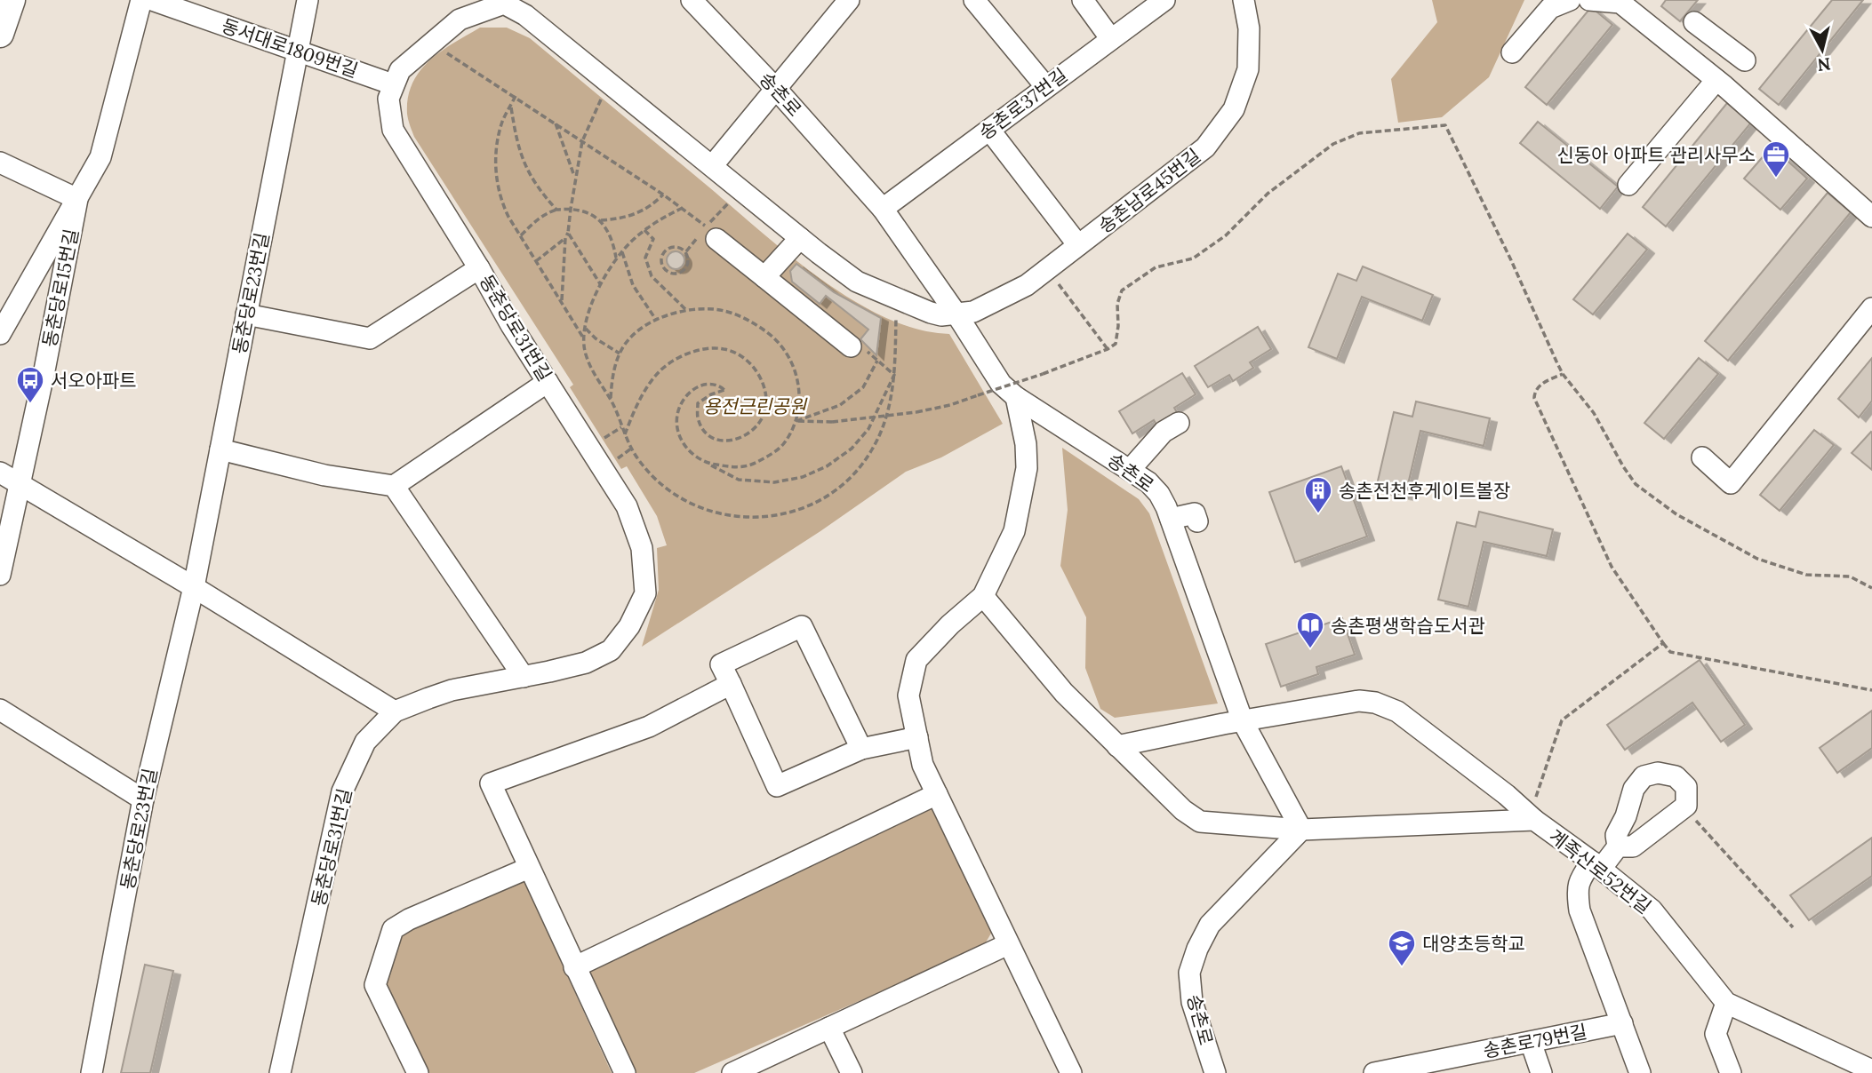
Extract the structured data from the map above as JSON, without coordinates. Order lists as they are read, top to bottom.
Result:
{
  "streets": {
    "street": [
      "동서대로1809번길",
      "송촌로",
      "송촌로37번길",
      "송촌남로45번길",
      "동춘당로15번길",
      "동춘당로23번길",
      "동춘당로31번길",
      "계족산로52번길",
      "송촌로79번길"
    ]
  },
  "crossings": [
    ["동서대로1809번길", "동춘당로23번길"],
    ["동서대로1809번길", "동춘당로31번길"],
    ["송촌로", "송촌로37번길"],
    ["송촌로", "송촌남로45번길"],
    ["송촌로", "계족산로52번길"]
  ],
  "parks": ["용전근린공원"],
  "places": {
    "office": ["신동아 아파트 관리사무소"],
    "bus stop": ["서오아파트"],
    "building": ["송촌전천후게이트볼장"],
    "library": ["송촌평생학습도서관"],
    "school or university": ["대양초등학교"]
  },
  "north": "bottom"
}
